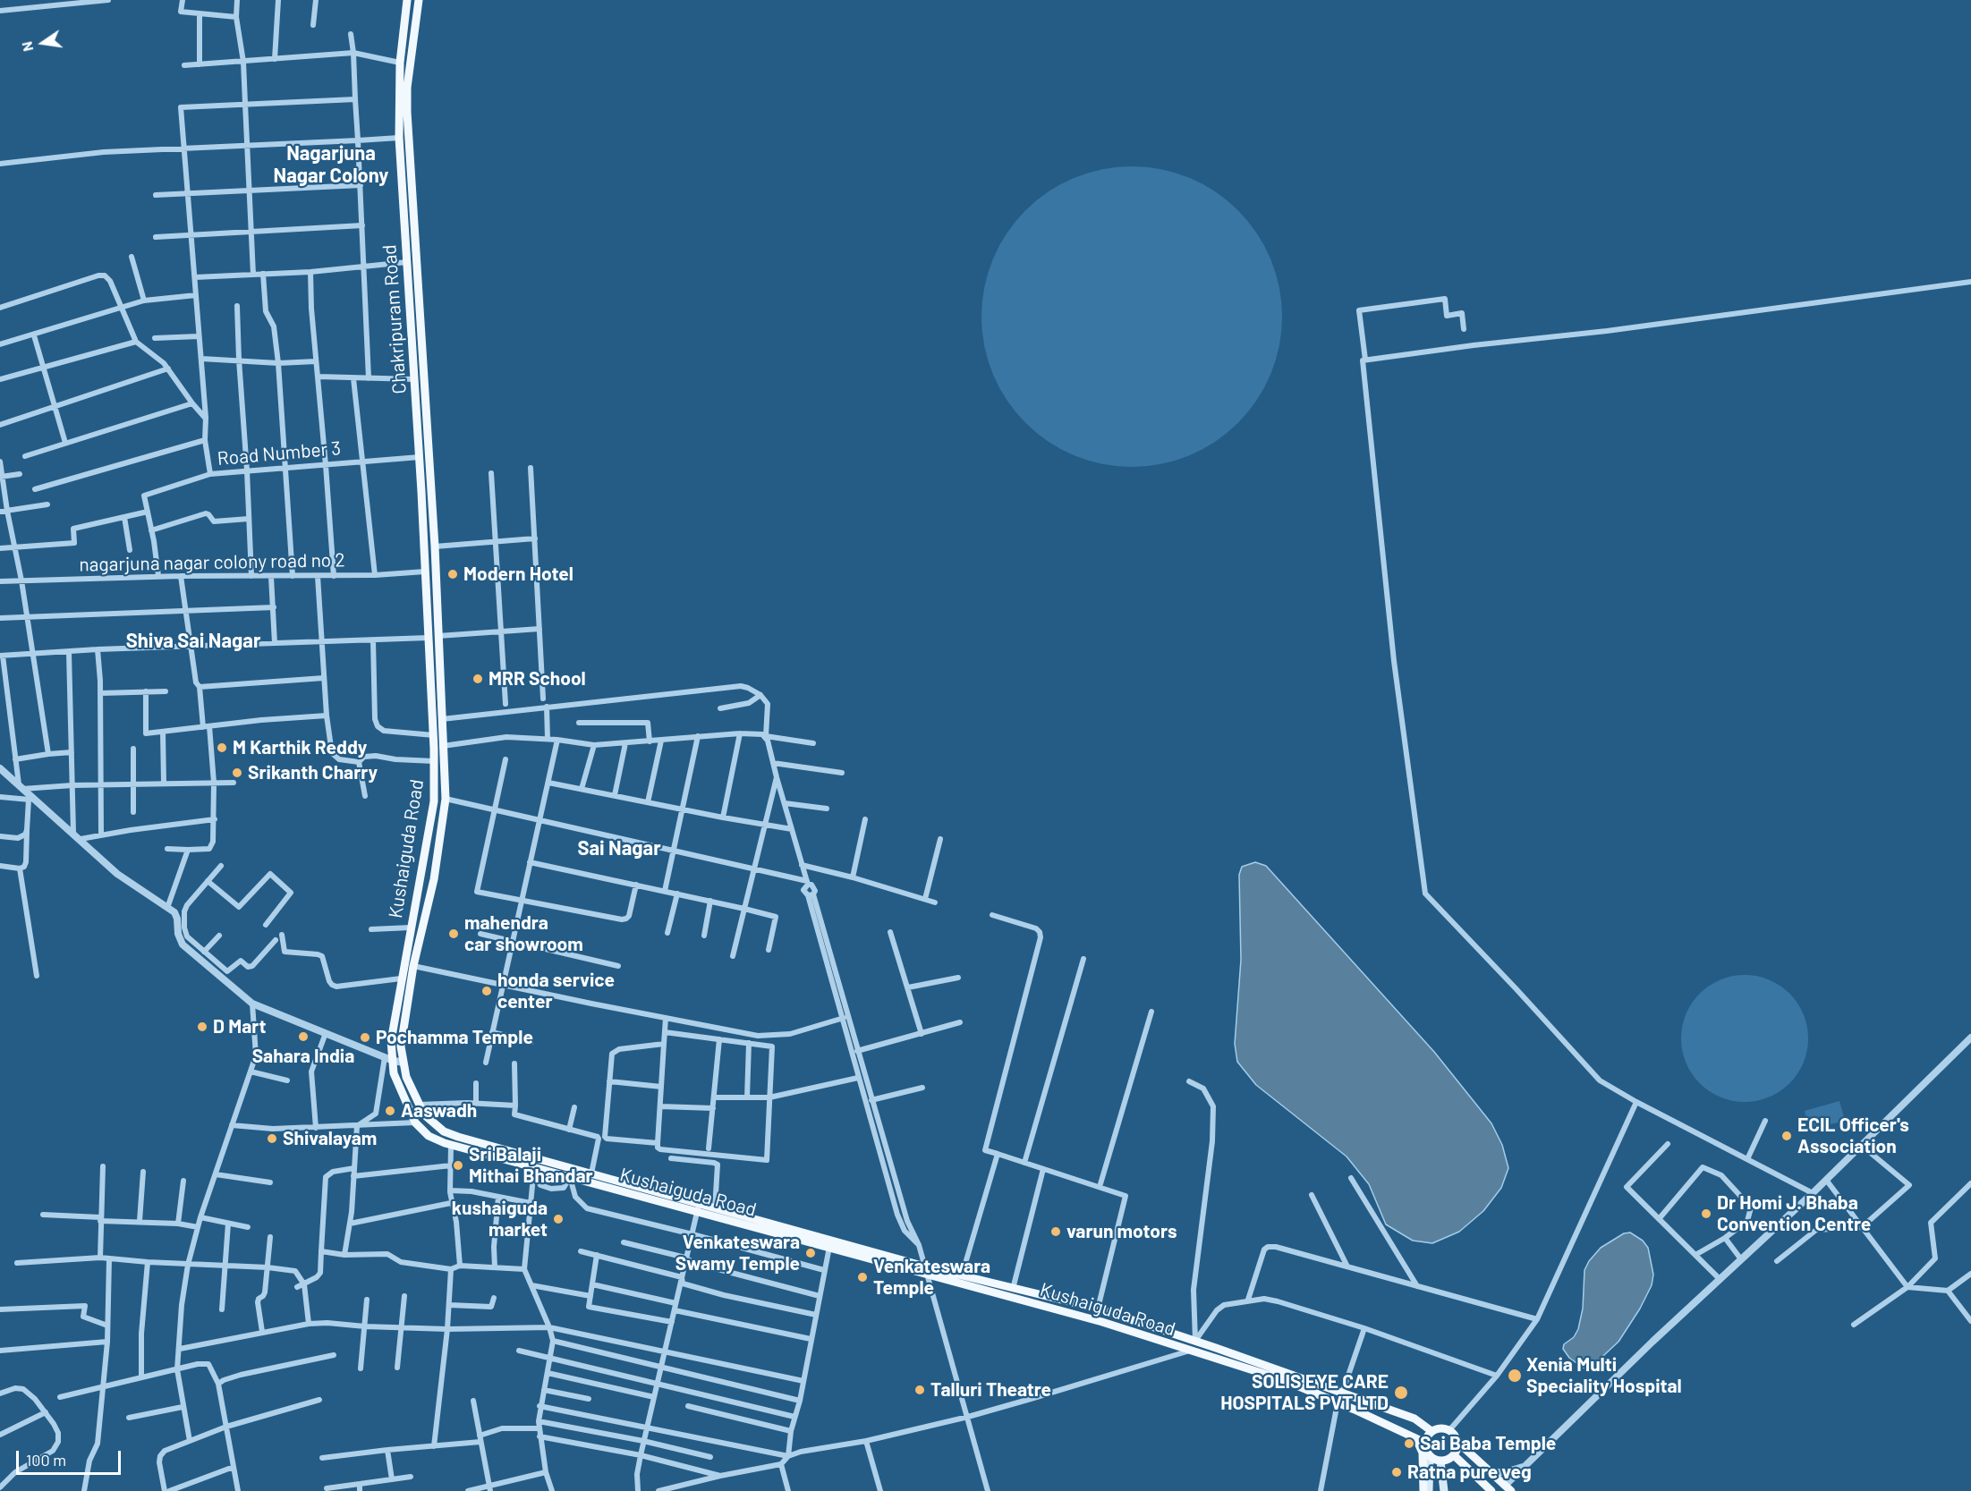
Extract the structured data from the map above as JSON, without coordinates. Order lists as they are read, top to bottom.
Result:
{
  "streets": {
    "main road": ["Chakripuram Road", "Kushaiguda Road"],
    "street": ["Road Number 3", "nagarjuna nagar colony road no 2"]
  },
  "crossings": [
    ["Chakripuram Road", "Road Number 3"],
    ["Chakripuram Road", "nagarjuna nagar colony road no 2"],
    ["Chakripuram Road", "Kushaiguda Road"]
  ],
  "districts": ["Nagarjuna Nagar Colony", "Shiva Sai Nagar", "Sai Nagar"],
  "places": [
    "Modern Hotel",
    "MRR School",
    "M Karthik Reddy",
    "Srikanth Charry",
    "mahendra car showroom",
    "honda service center",
    "D Mart",
    "Sahara India",
    "Pochamma Temple",
    "Aaswadh",
    "ECIL Officer's Association",
    "Shivalayam",
    "Sri Balaji Mithai Bhandar",
    "Dr Homi J. Bhaba Convention Centre",
    "kushaiguda market",
    "varun motors",
    "Venkateswara Swamy Temple",
    "Venkateswara Temple",
    "Xenia Multi Speciality Hospital",
    "Talluri Theatre",
    "SOLIS EYE CARE HOSPITALS PVT LTD",
    "Sai Baba Temple",
    "Ratna pure veg"
  ],
  "scale_bar": "100 m",
  "north": "left"
}
